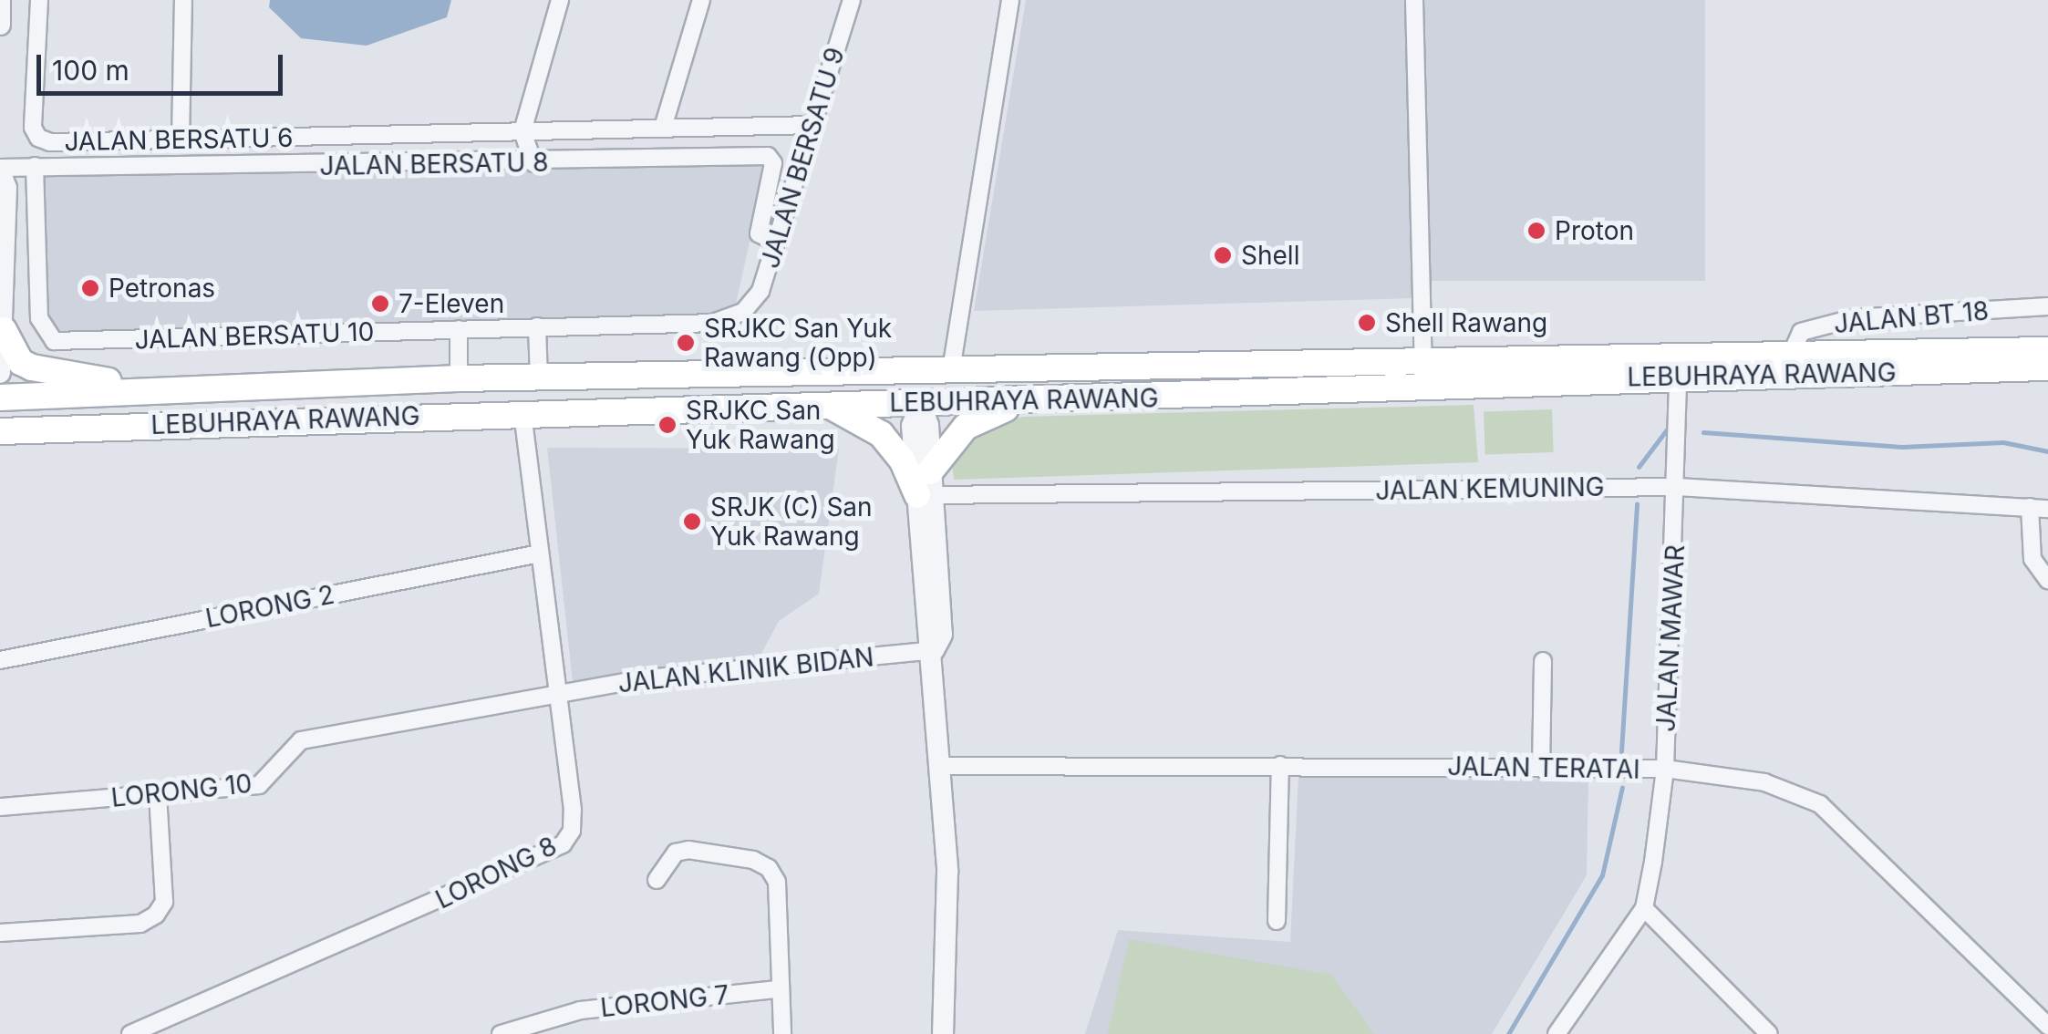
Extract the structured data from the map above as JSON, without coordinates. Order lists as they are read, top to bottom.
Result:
{
  "streets": {
    "main road": ["LEBUHRAYA RAWANG"],
    "street": [
      "JALAN BERSATU 6",
      "JALAN BERSATU 9",
      "JALAN BERSATU 8",
      "JALAN BT 18",
      "JALAN BERSATU 10",
      "JALAN KEMUNING",
      "LORONG 2",
      "JALAN MAWAR",
      "JALAN KLINIK BIDAN",
      "JALAN TERATAI",
      "LORONG 10",
      "LORONG 8",
      "LORONG 7"
    ]
  },
  "crossings": [
    ["JALAN BERSATU 6", "JALAN BERSATU 9"],
    ["JALAN BERSATU 9", "JALAN BERSATU 8"],
    ["JALAN BERSATU 9", "JALAN BERSATU 10"],
    ["JALAN BERSATU 8", "JALAN BERSATU 10"],
    ["JALAN BT 18", "LEBUHRAYA RAWANG"],
    ["LEBUHRAYA RAWANG", "JALAN MAWAR"],
    ["LEBUHRAYA RAWANG", "LORONG 8"],
    ["JALAN KEMUNING", "JALAN MAWAR"],
    ["LORONG 2", "LORONG 8"],
    ["JALAN MAWAR", "JALAN TERATAI"],
    ["JALAN KLINIK BIDAN", "LORONG 10"],
    ["JALAN KLINIK BIDAN", "LORONG 8"],
    ["LORONG 10", "LORONG 8"]
  ],
  "places": [
    "Proton",
    "Shell",
    "Petronas",
    "7-Eleven",
    "Shell Rawang",
    "SRJKC San Yuk Rawang (Opp)",
    "SRJKC San Yuk Rawang",
    "SRJK (C) San Yuk Rawang"
  ],
  "scale_bar": "100 m"
}
